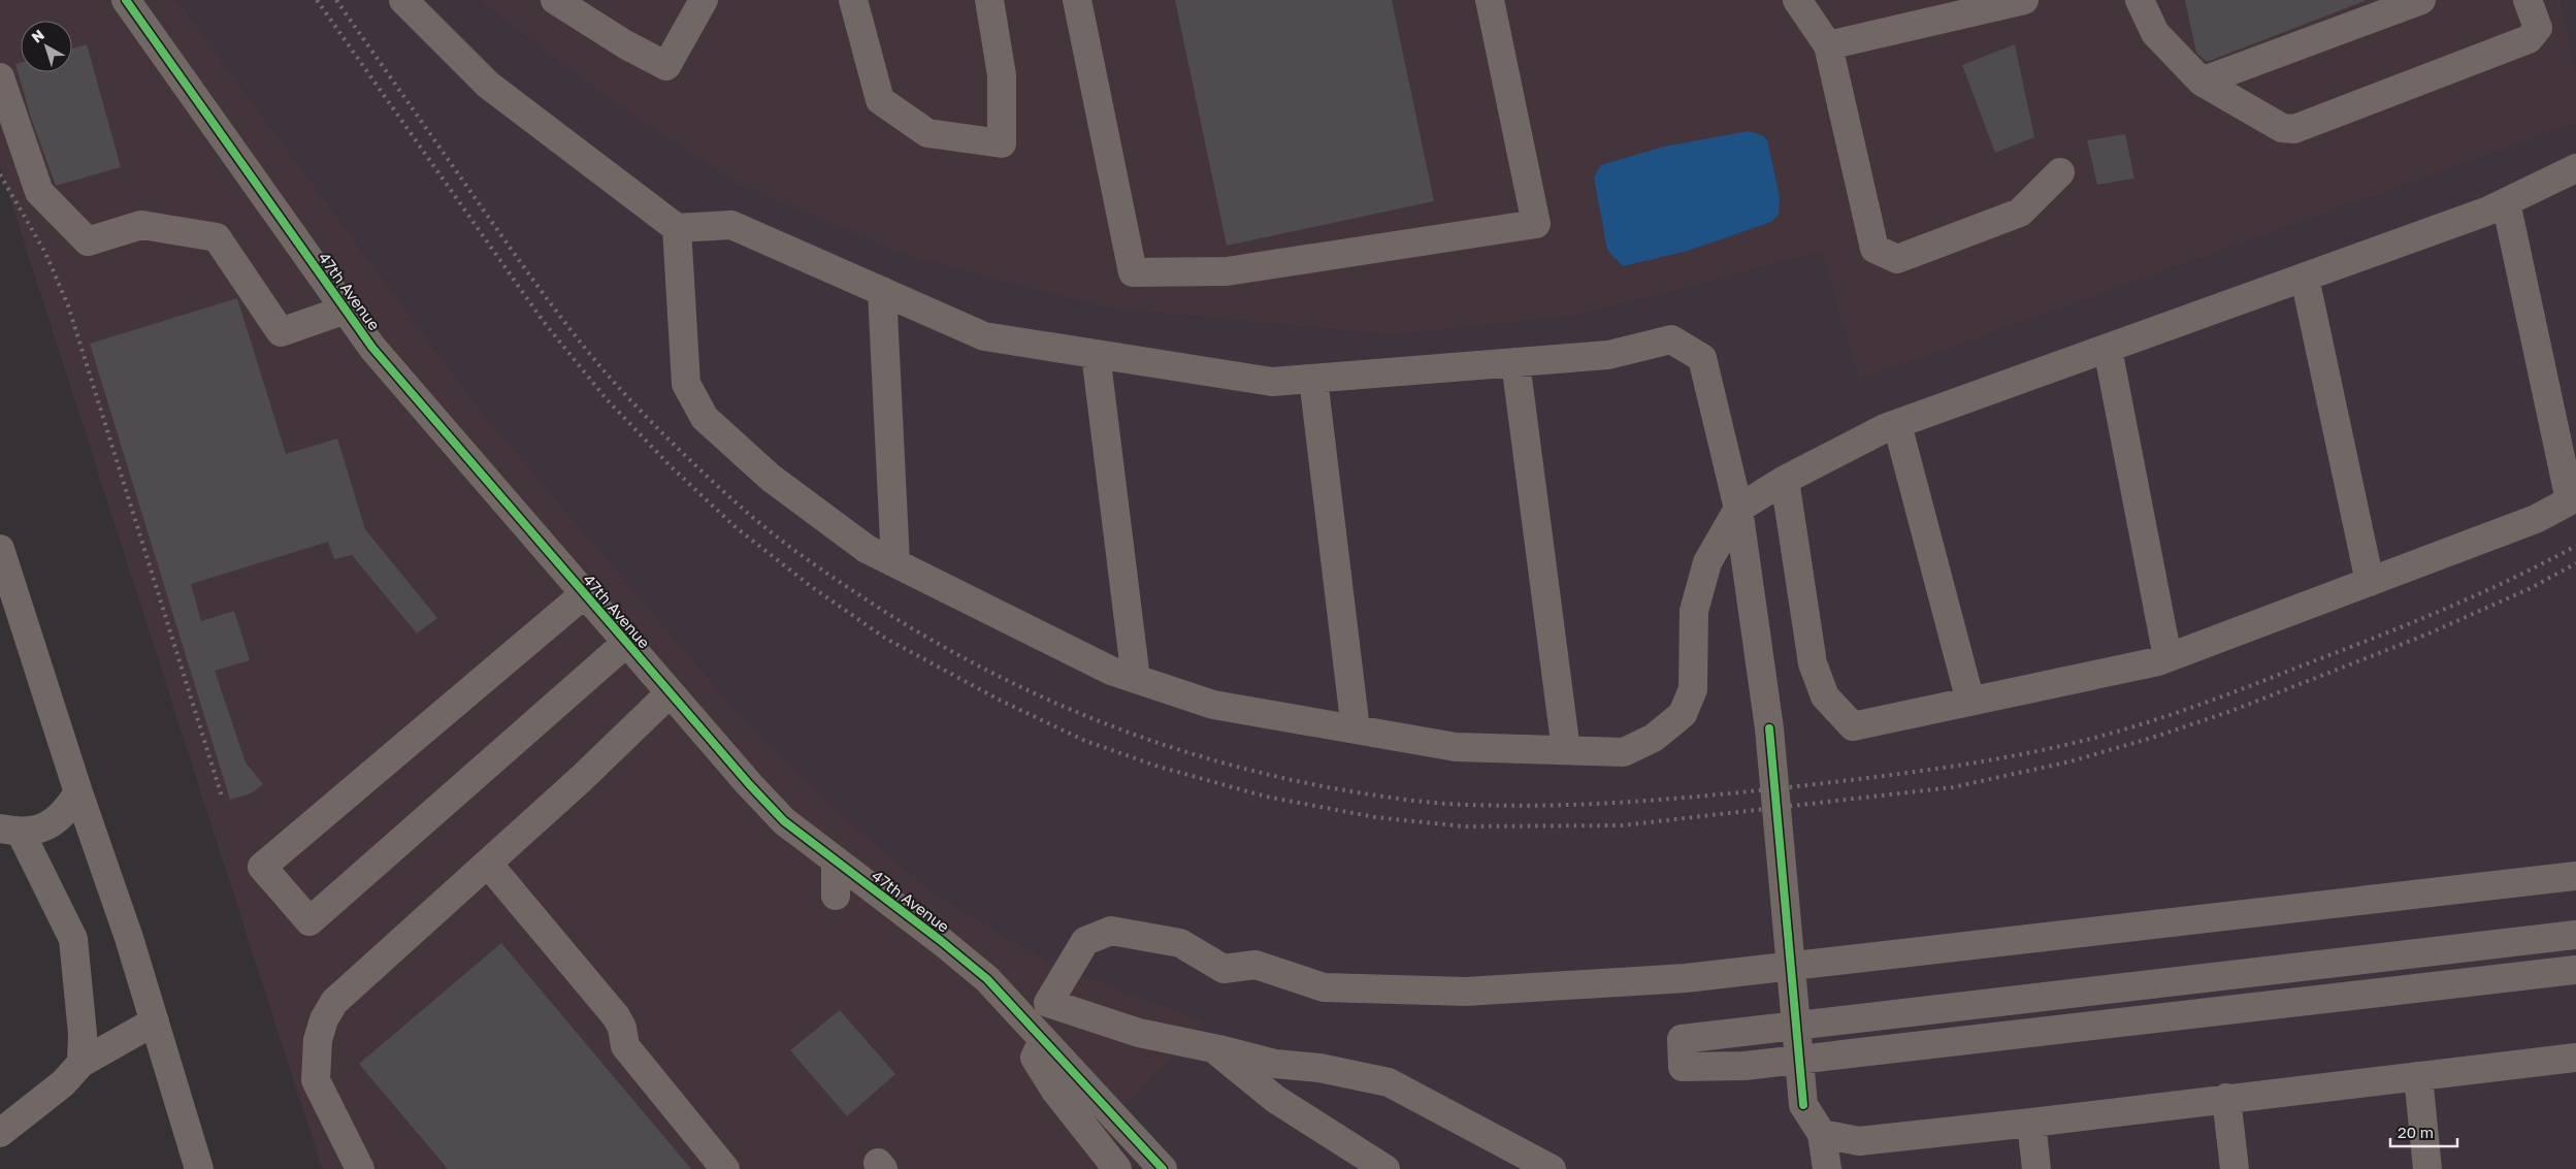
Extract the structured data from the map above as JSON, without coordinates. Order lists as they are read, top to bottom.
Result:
{
  "streets": {
    "street": ["47th Avenue"]
  },
  "scale_bar": "20 m",
  "north": "top left"
}
